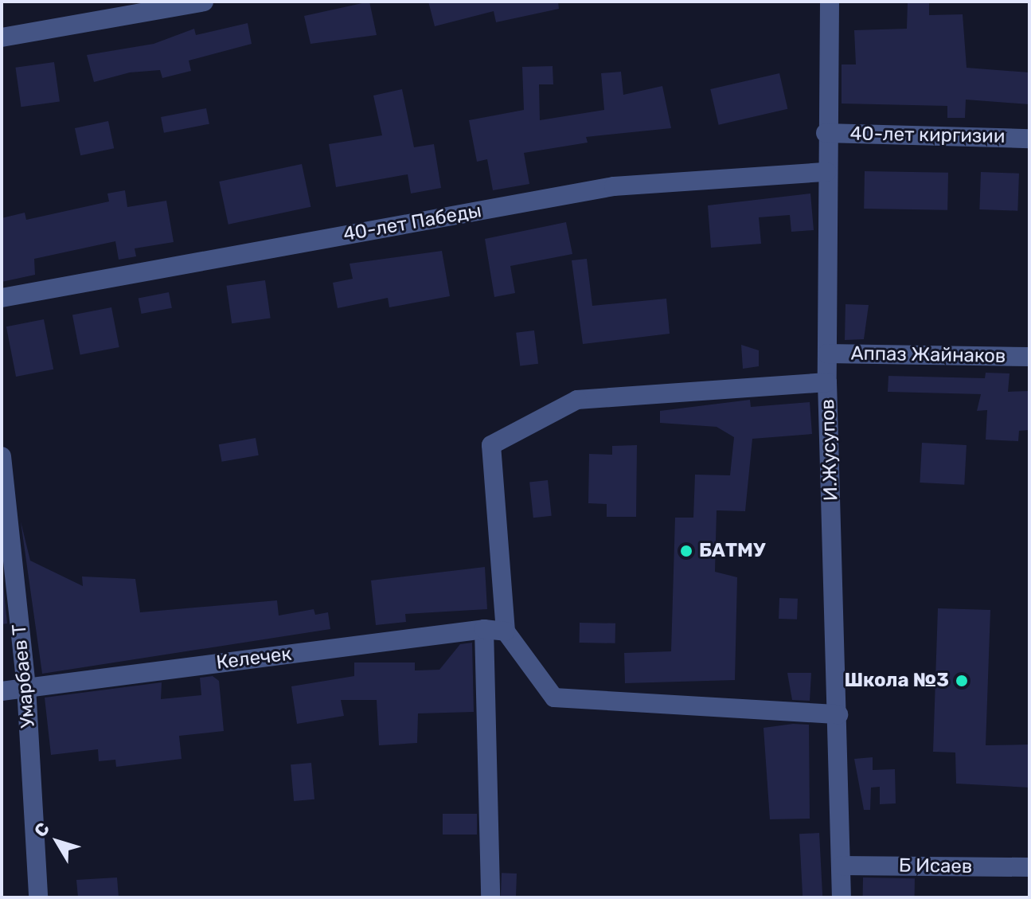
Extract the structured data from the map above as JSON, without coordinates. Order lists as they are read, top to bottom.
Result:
{
  "streets": {
    "street": [
      "40-лет киргизии",
      "40-лет Пабеды",
      "Аппаз Жайнаков",
      "И.Жусупов",
      "Келечек",
      "Умарбаев Т",
      "Б Исаев"
    ]
  },
  "crossings": [
    ["40-лет киргизии", "И.Жусупов"],
    ["40-лет Пабеды", "И.Жусупов"],
    ["Аппаз Жайнаков", "И.Жусупов"],
    ["И.Жусупов", "Б Исаев"],
    ["Келечек", "Умарбаев Т"]
  ],
  "places": ["БАТМУ", "Школа №3"],
  "north": "top left"
}
